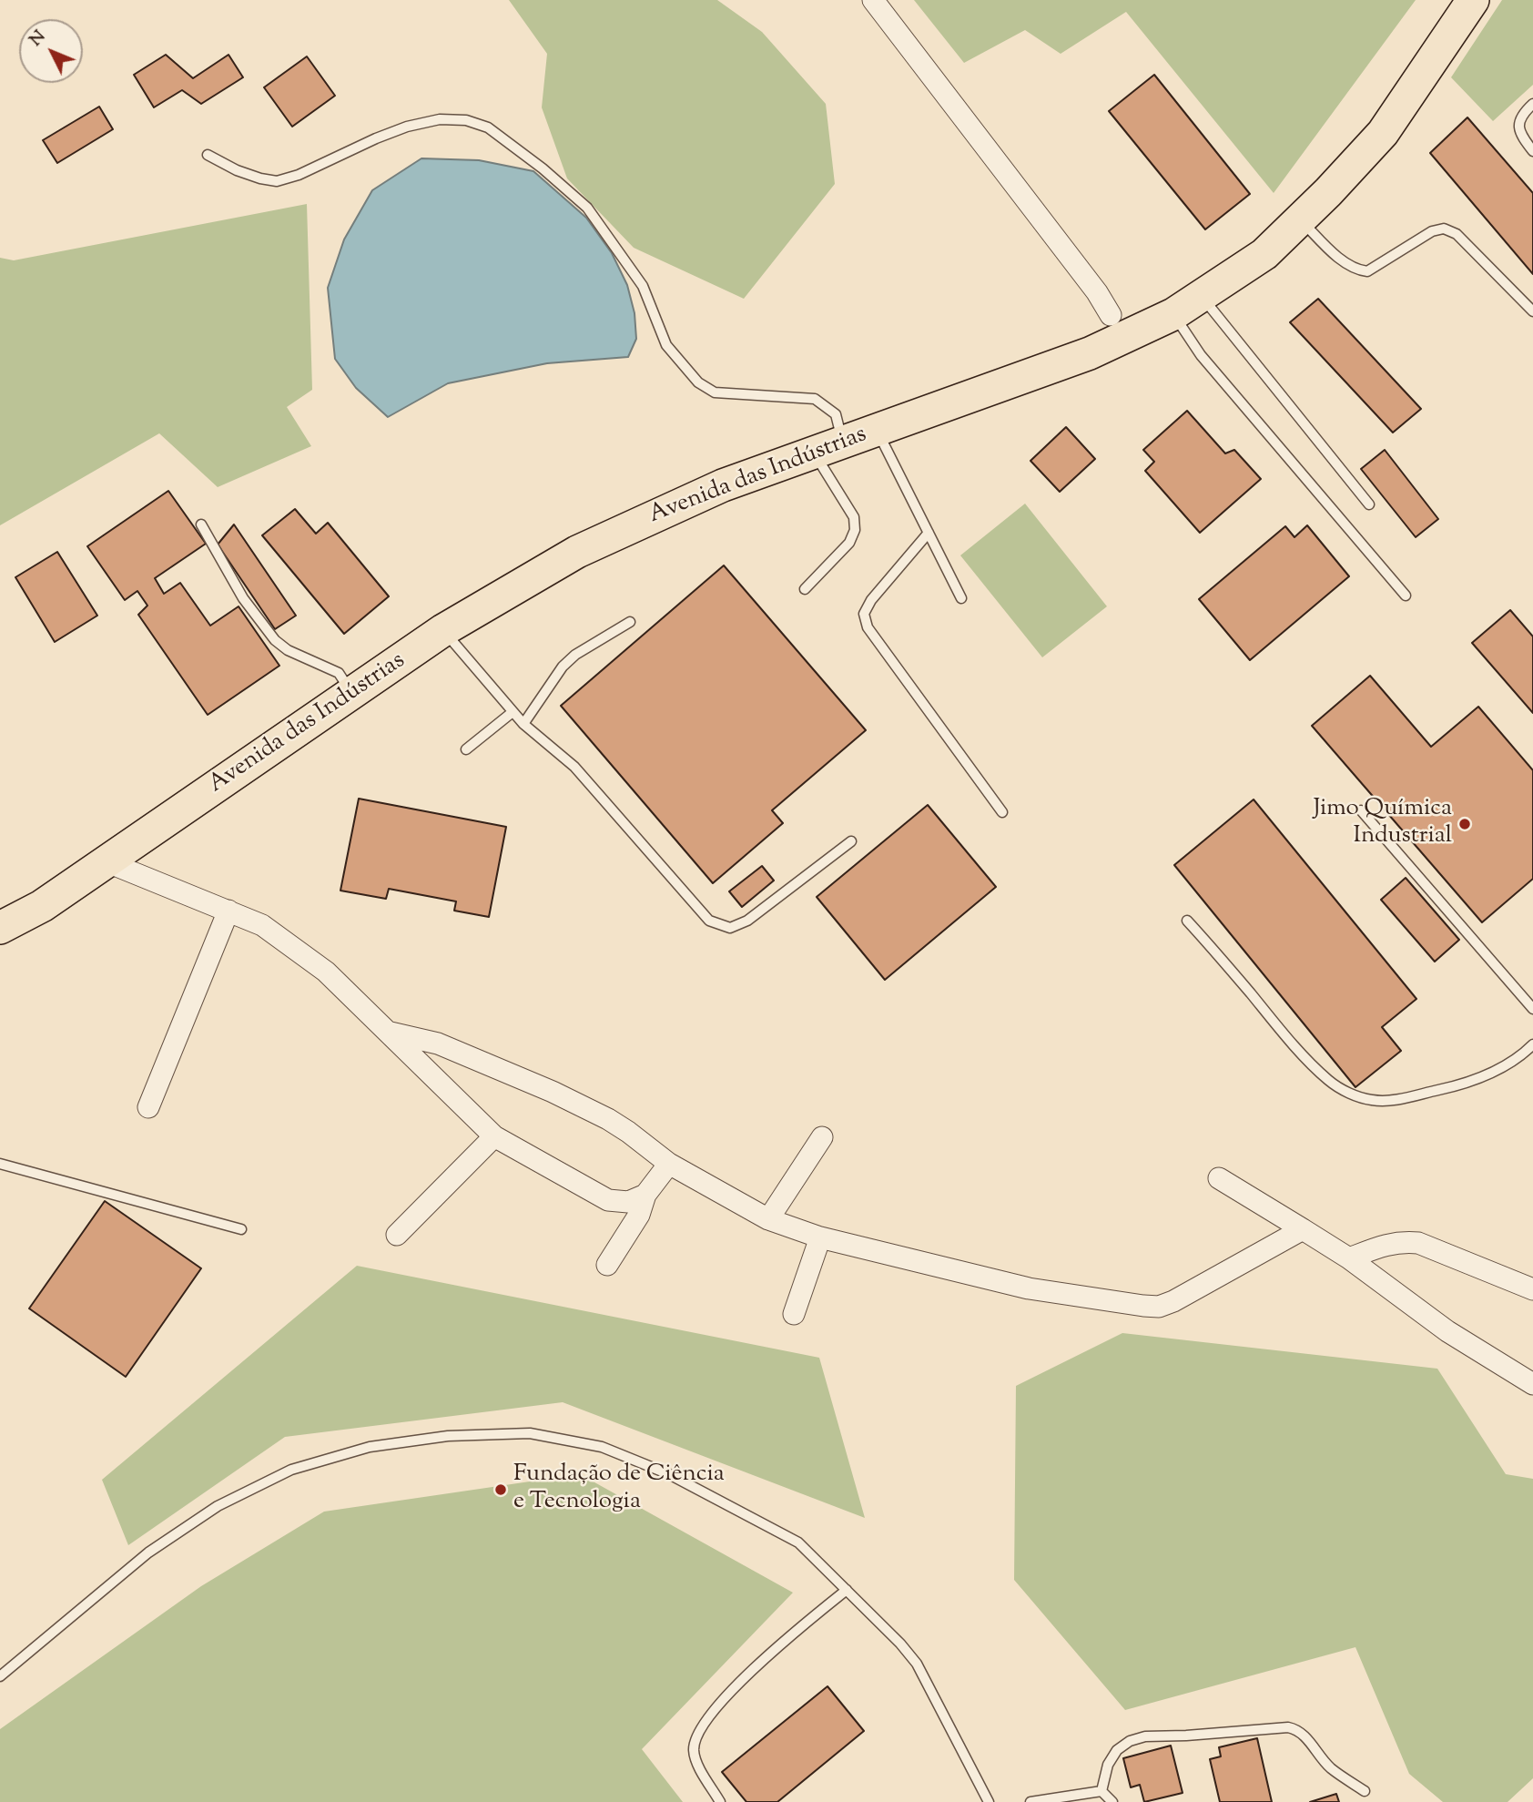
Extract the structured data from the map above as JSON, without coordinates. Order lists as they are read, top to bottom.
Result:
{
  "streets": {
    "main road": ["Avenida das Indústrias"]
  },
  "places": ["Jimo Química Industrial", "Fundação de Ciência e Tecnologia"],
  "north": "top left"
}
